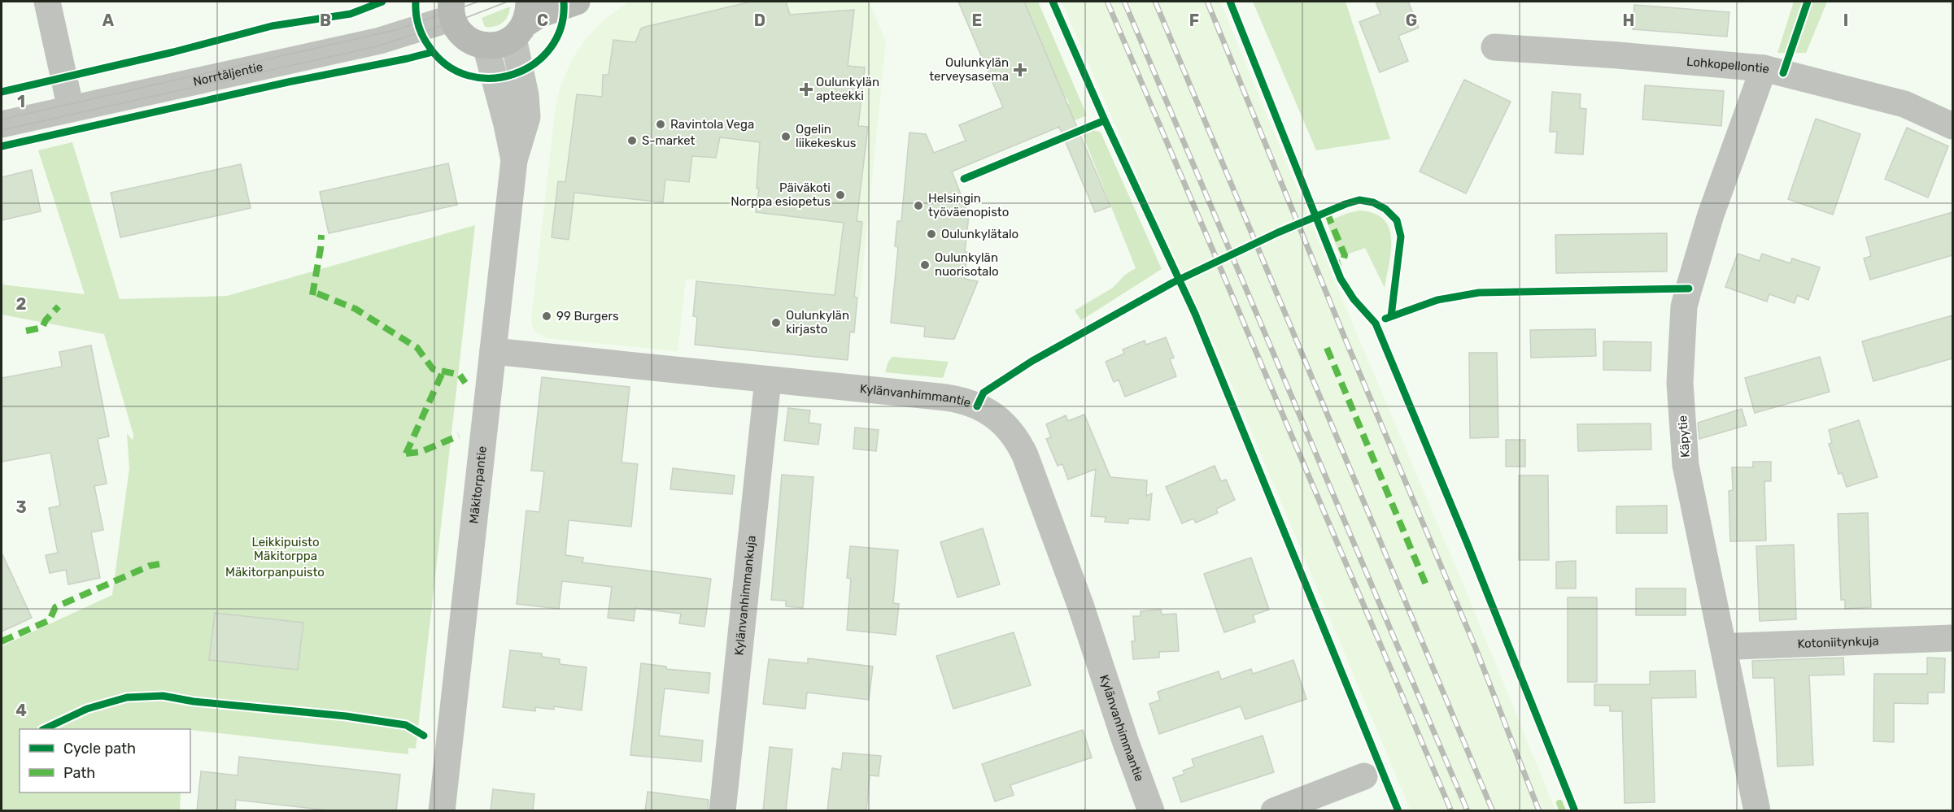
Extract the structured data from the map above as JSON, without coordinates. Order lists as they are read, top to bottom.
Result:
{
  "streets": {
    "street": [
      "Lohkopellontie",
      "Norrtäljentie",
      "Kylänvanhimmantie",
      "Käpytie",
      "Mäkitorpantie",
      "Kylänvanhimmankuja",
      "Kotoniitynkuja"
    ]
  },
  "crossings": [
    ["Lohkopellontie", "Käpytie"],
    ["Kylänvanhimmantie", "Mäkitorpantie"],
    ["Kylänvanhimmantie", "Kylänvanhimmankuja"],
    ["Käpytie", "Kotoniitynkuja"]
  ],
  "parks": ["Leikkipuisto Mäkitorppa", "Mäkitorpanpuisto"],
  "places": {
    "health": ["Oulunkylän terveysasema", "Oulunkylän apteekki"],
    "other": [
      "Ravintola Vega",
      "Ogelin liikekeskus",
      "S-market",
      "Päiväkoti Norppa esiopetus",
      "Helsingin työväenopisto",
      "Oulunkylätalo",
      "Oulunkylän nuorisotalo",
      "99 Burgers",
      "Oulunkylän kirjasto"
    ]
  },
  "legend": ["Cycle path", "Path"],
  "grid": {
    "columns": [
      "A",
      "B",
      "C",
      "D",
      "E",
      "F",
      "G",
      "H",
      "I"
    ],
    "rows": [
      "1",
      "2",
      "3",
      "4"
    ]
  }
}
